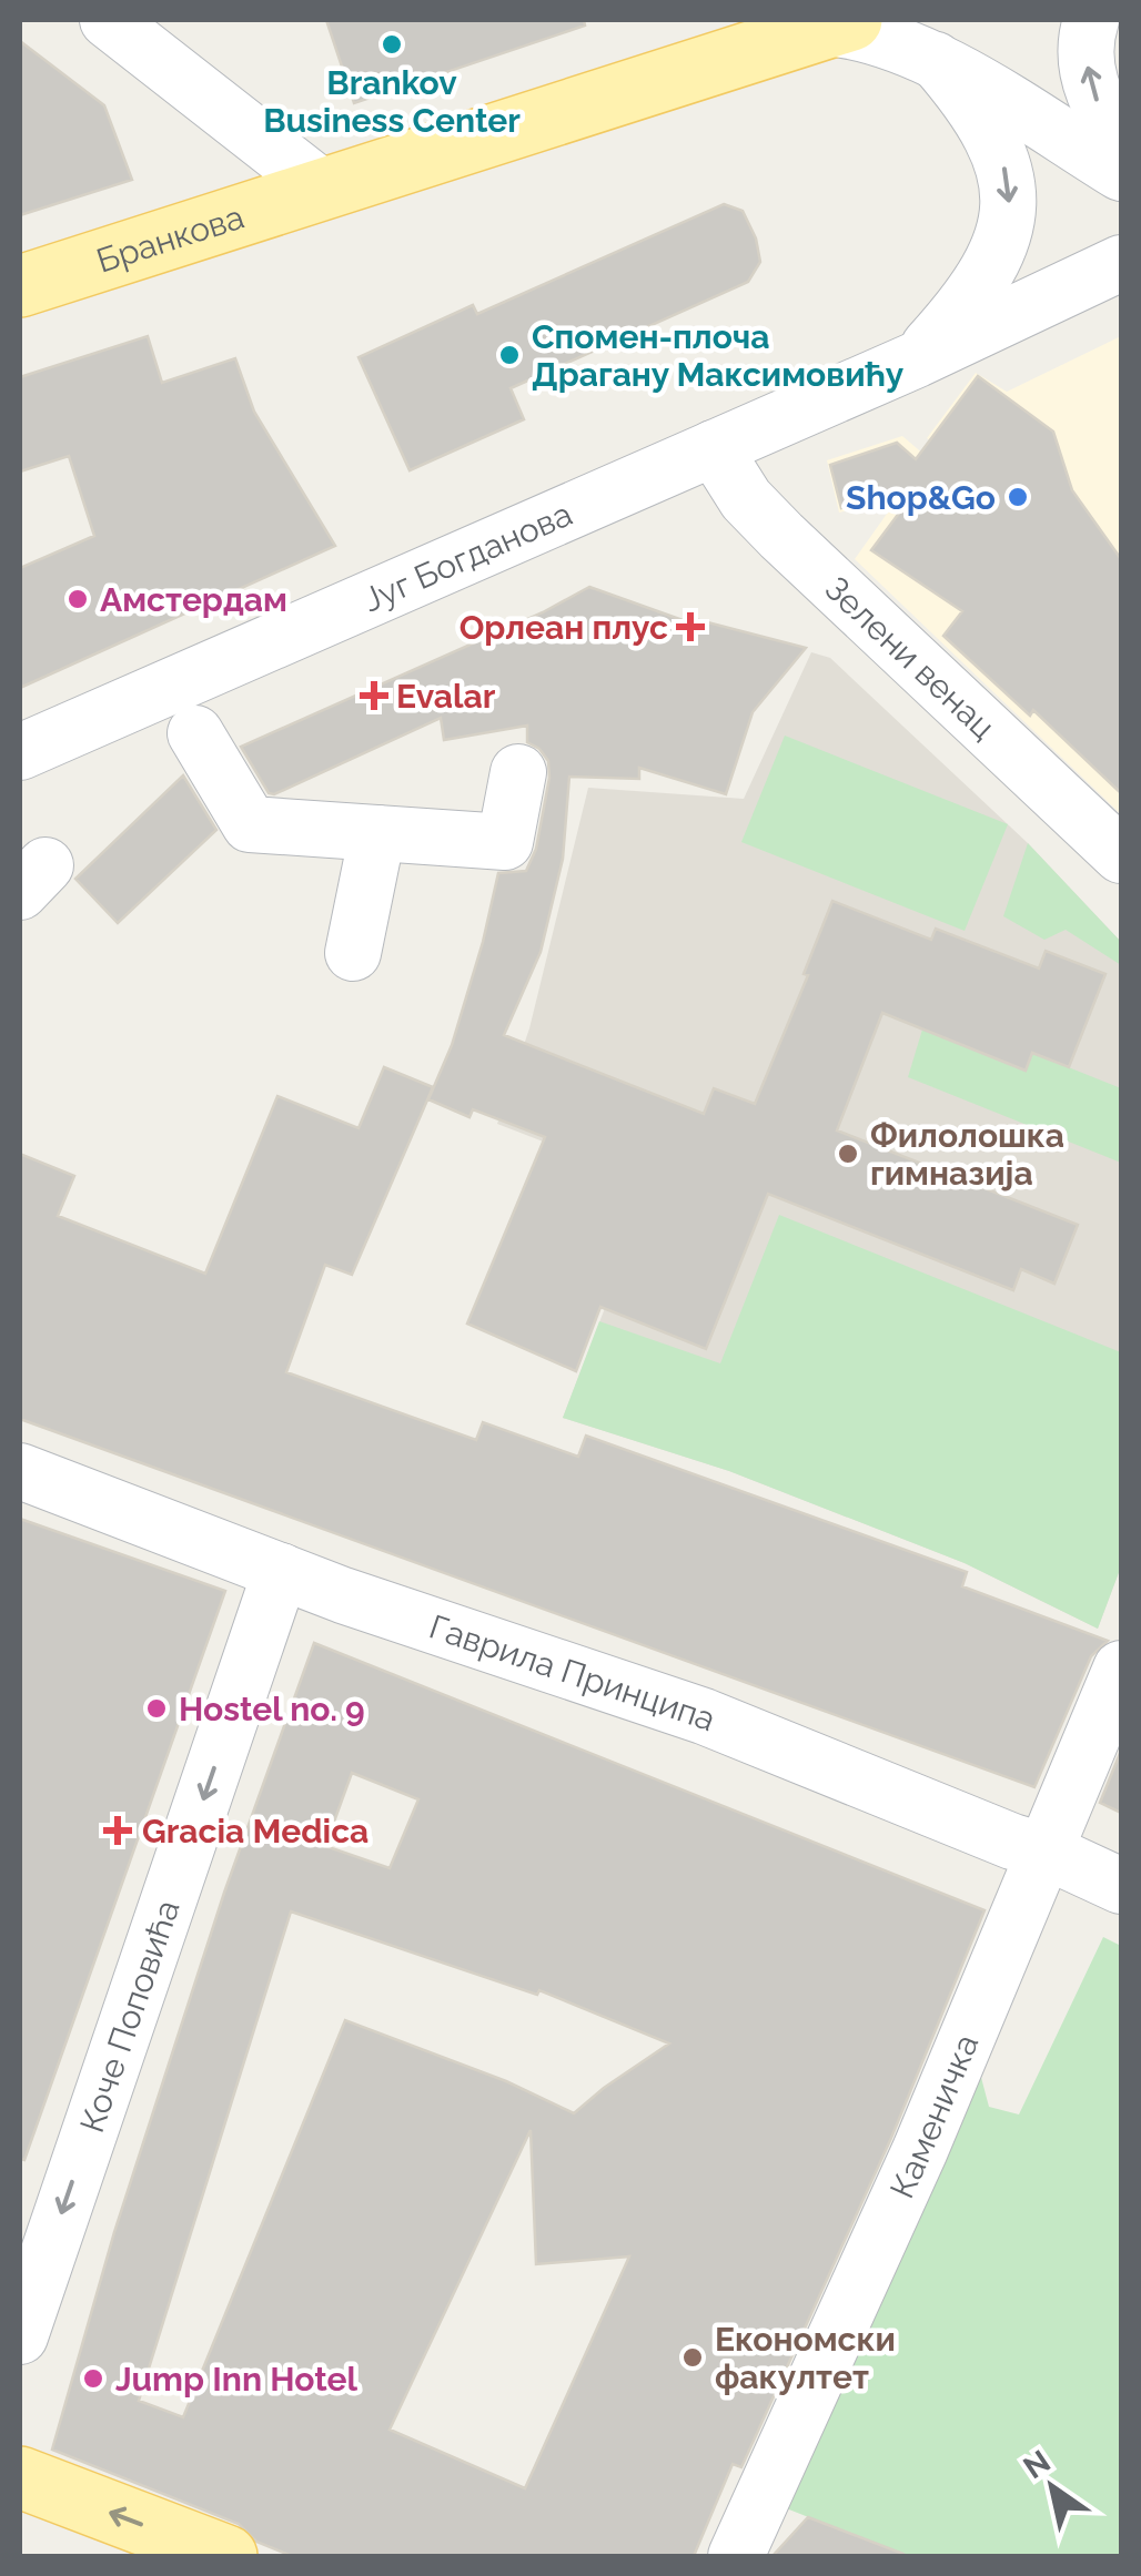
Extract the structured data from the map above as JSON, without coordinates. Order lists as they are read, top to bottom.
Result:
{
  "streets": {
    "main road": ["Бранкова"],
    "street": [
      "Југ Богданова",
      "Зелени венац",
      "Гаврила Принципа",
      "Коче Поповића",
      "Каменичка"
    ]
  },
  "crossings": [
    ["Југ Богданова", "Зелени венац"],
    ["Гаврила Принципа", "Коче Поповића"],
    ["Гаврила Принципа", "Каменичка"]
  ],
  "one_way": ["Коче Поповића"],
  "places": {
    "other": [
      "Brankov Business Center",
      "Спомен-плоча Драгану Максимовићу",
      "Shop&Go",
      "Амстердам",
      "Филолошка гимназија",
      "Hostel no. 9",
      "Економски факултет",
      "Jump Inn Hotel"
    ],
    "health": ["Орлеан плус", "Evalar", "Gracia Medica"]
  },
  "north": "top left"
}
